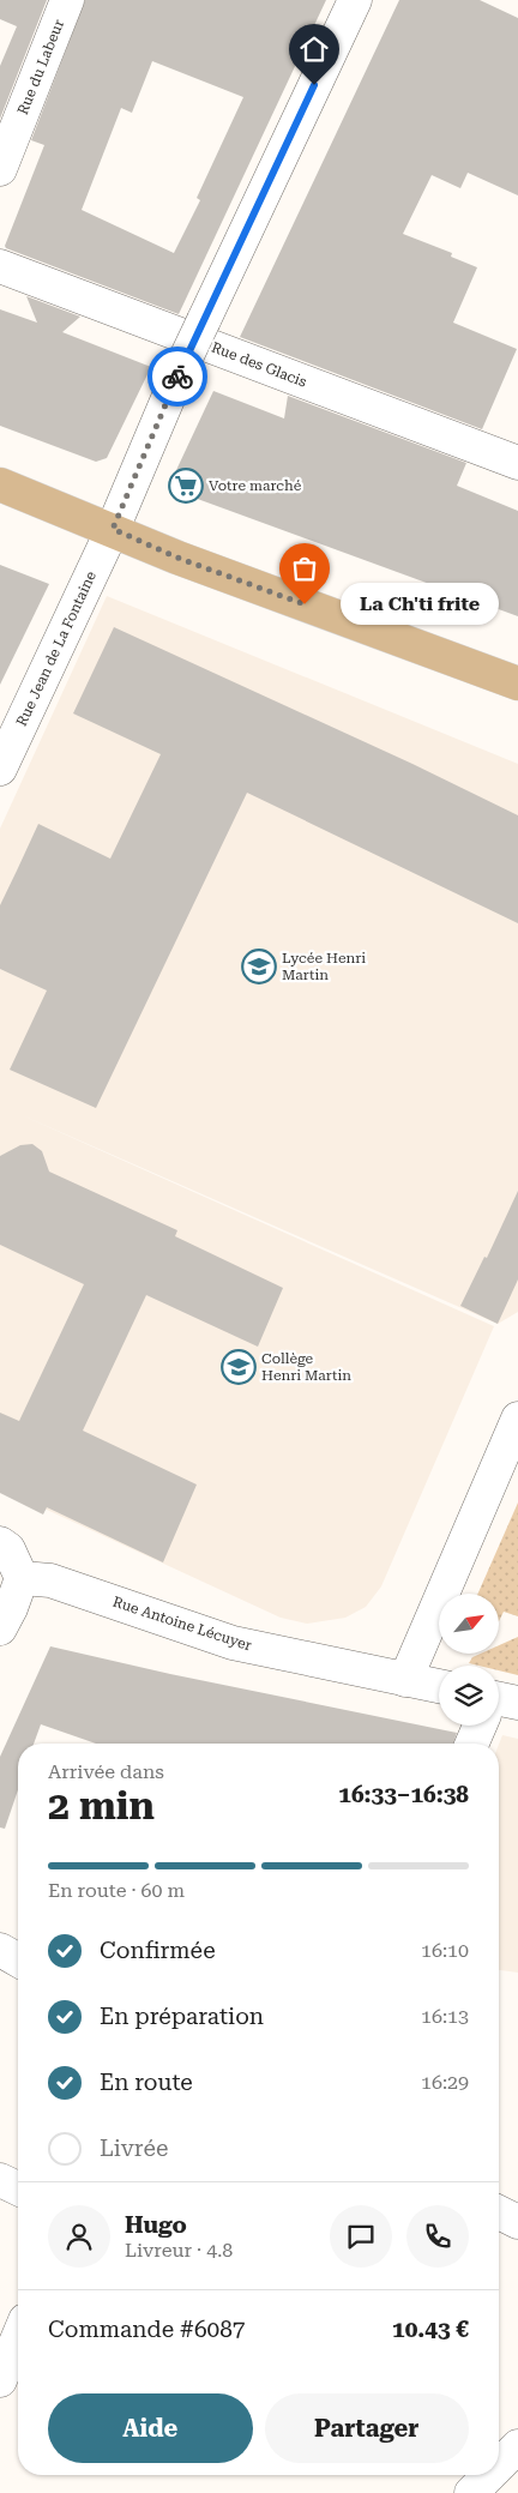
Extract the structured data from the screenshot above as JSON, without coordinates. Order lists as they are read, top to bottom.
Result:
{
  "streets": {
    "street": [
      "Rue du Labeur",
      "Rue des Glacis",
      "Rue Jean de La Fontaine",
      "Rue Antoine Lécuyer"
    ]
  },
  "places": {
    "supermarket": ["Votre marché"],
    "other": ["La Ch'ti frite"],
    "school or university": ["Lycée Henri Martin", "Collège Henri Martin"]
  },
  "north": "top right",
  "page": {
    "bubble": "La Ch'ti frite",
    "heading": ["2 min", "Arrivée dans", "16:33–16:38"],
    "panel": [
      "Hugo",
      "Livreur · 4.8",
      "Commande #6087",
      "10.43 €"
    ],
    "bar": "En route · 60 m",
    "list": [
      ["Confirmée", "16:10"],
      ["En préparation", "16:13"],
      ["En route", "16:29"],
      "Livrée"
    ],
    "buttons": ["Aide", "Partager"]
  }
}
